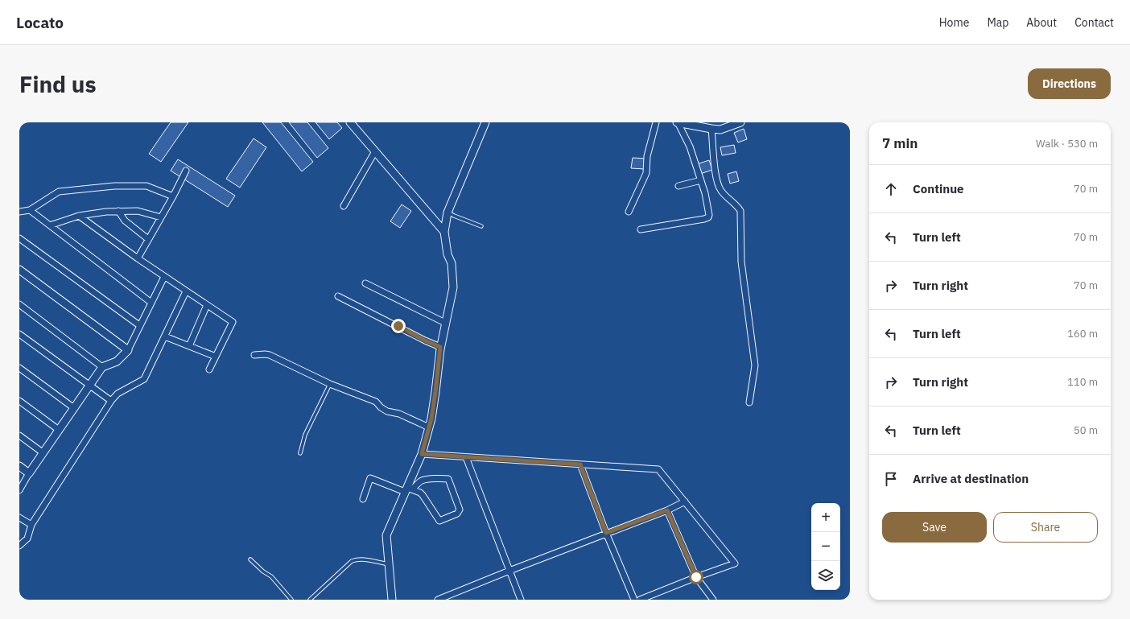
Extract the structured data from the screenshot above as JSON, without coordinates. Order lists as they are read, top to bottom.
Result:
{
  "page": {
    "header": "Locato",
    "nav": [
      "Home",
      "Map",
      "About",
      "Contact"
    ],
    "buttons": [
      "Directions",
      ["Save", "Share"]
    ],
    "title": "Find us",
    "heading": ["7 min", "Walk · 530 m"],
    "list": [
      ["Continue", "70 m"],
      ["Turn left", "70 m"],
      ["Turn right", "70 m"],
      ["Turn left", "160 m"],
      ["Turn right", "110 m"],
      ["Turn left", "50 m"],
      "Arrive at destination"
    ],
    "map_buttons": ["+", "−"]
  }
}
